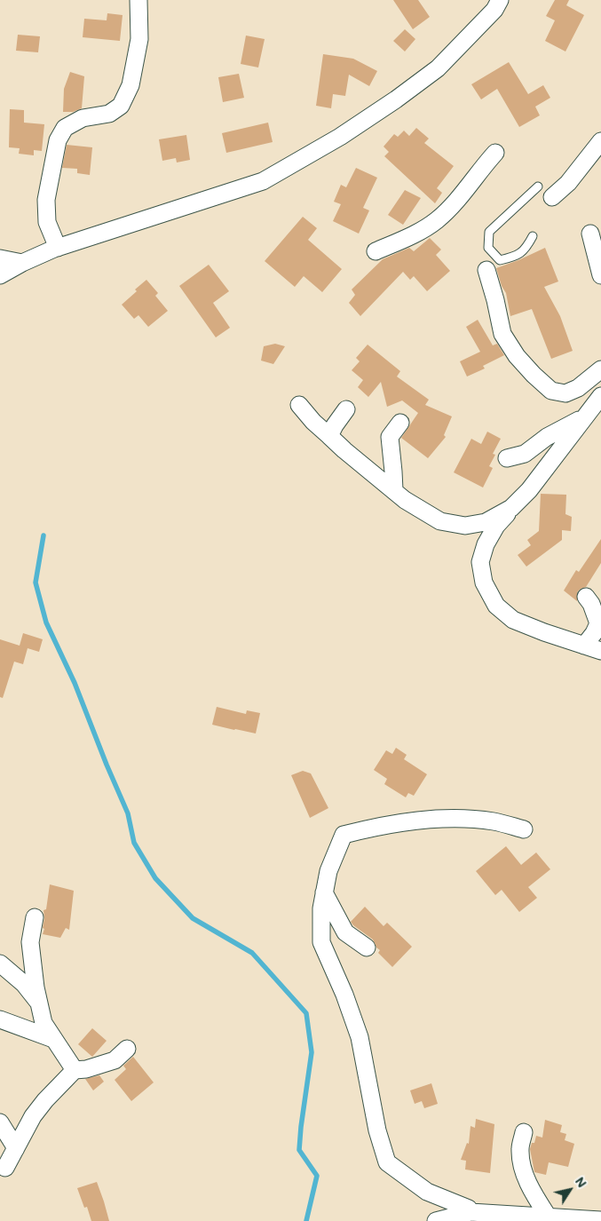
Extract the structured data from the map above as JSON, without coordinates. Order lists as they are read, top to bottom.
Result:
{
  "north": "top right"
}
